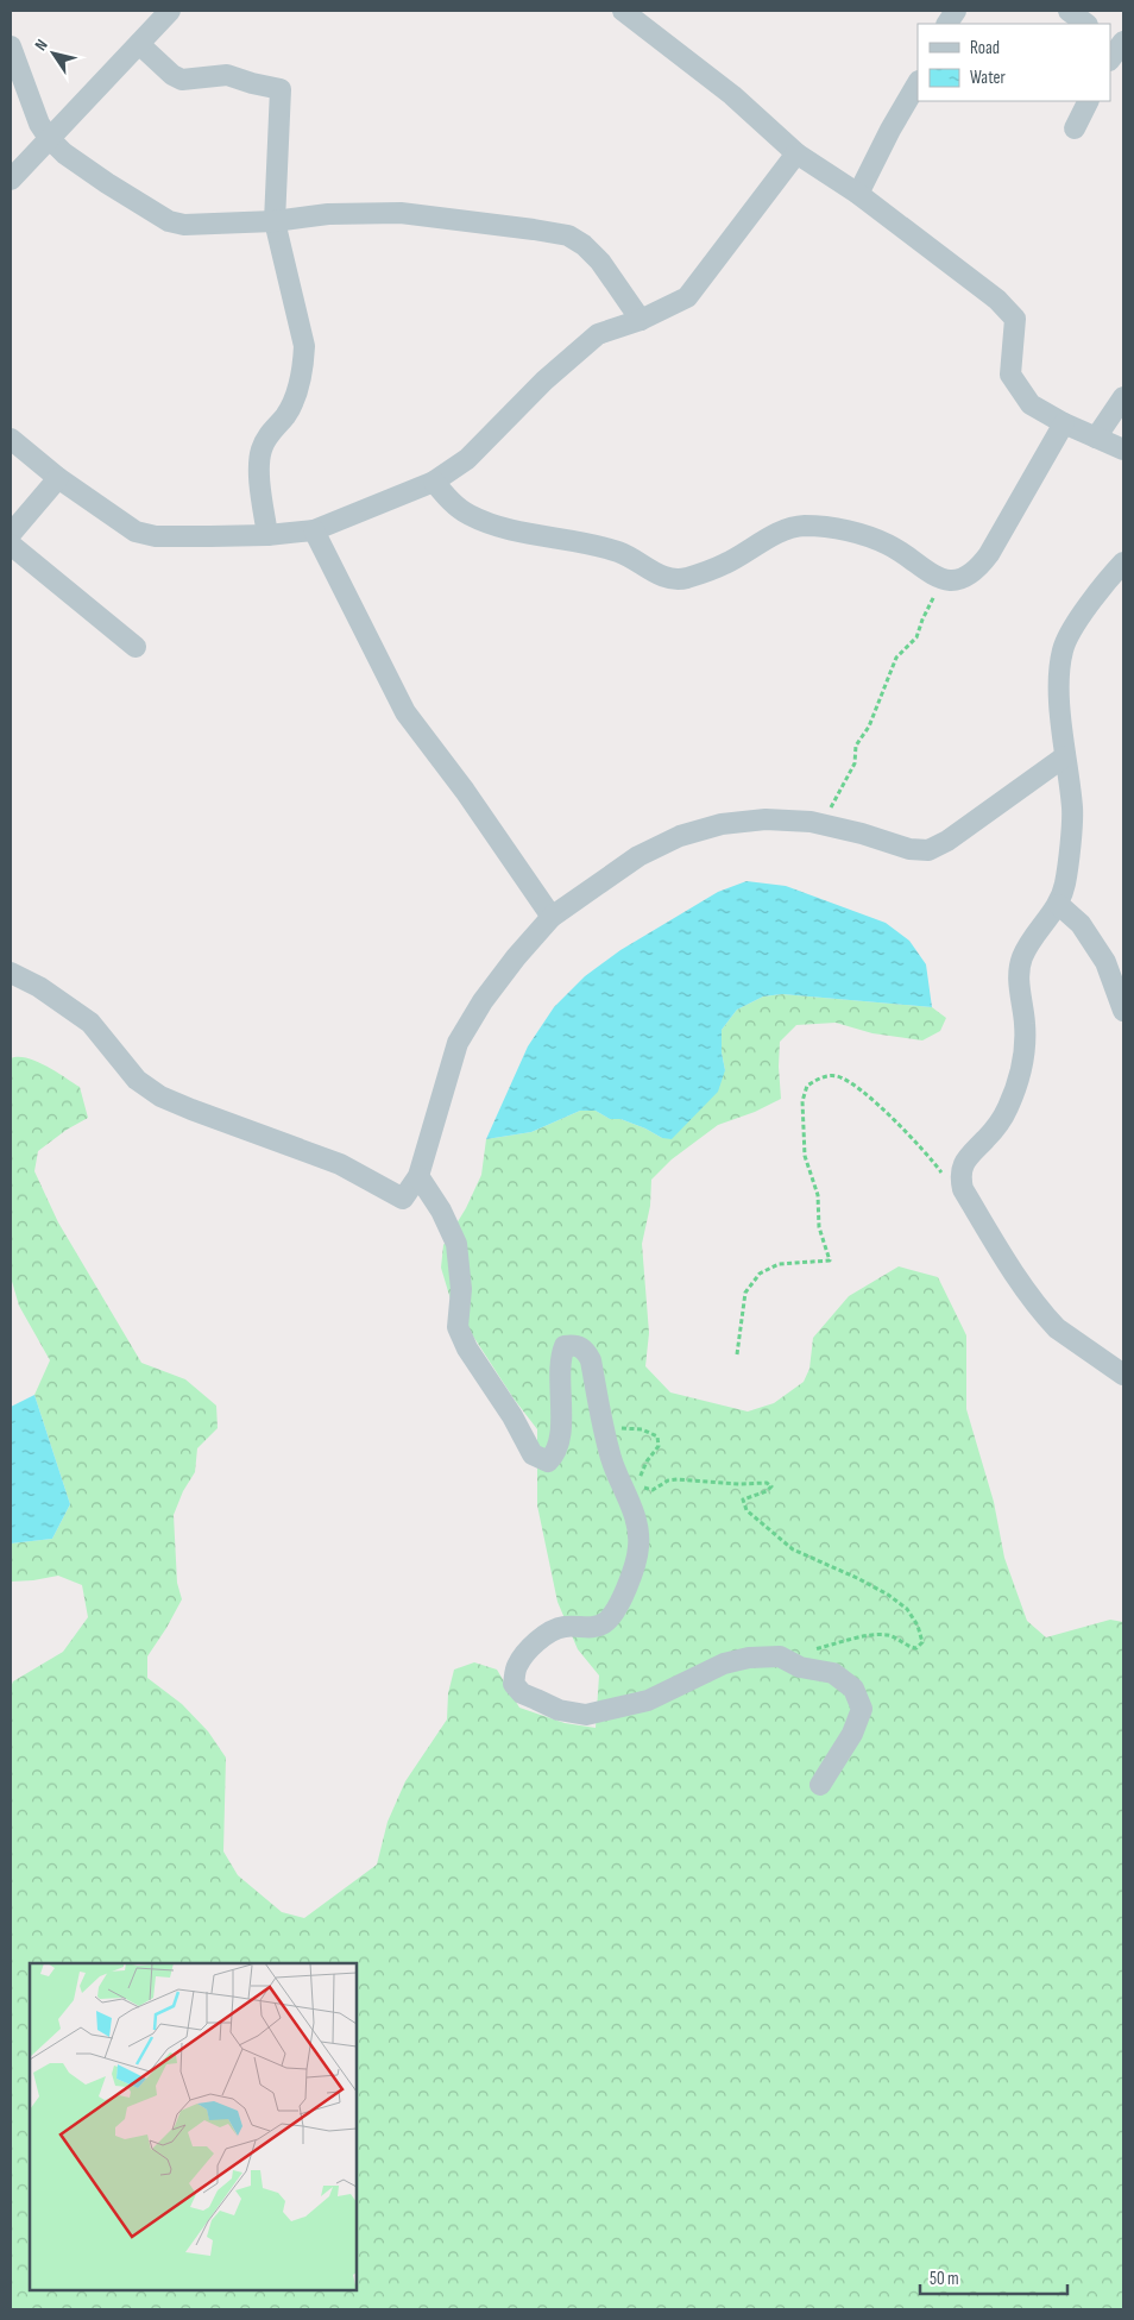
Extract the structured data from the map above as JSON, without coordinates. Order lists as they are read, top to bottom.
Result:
{
  "legend": ["Road", "Water"],
  "scale_bar": "50 m",
  "north": "top left"
}
